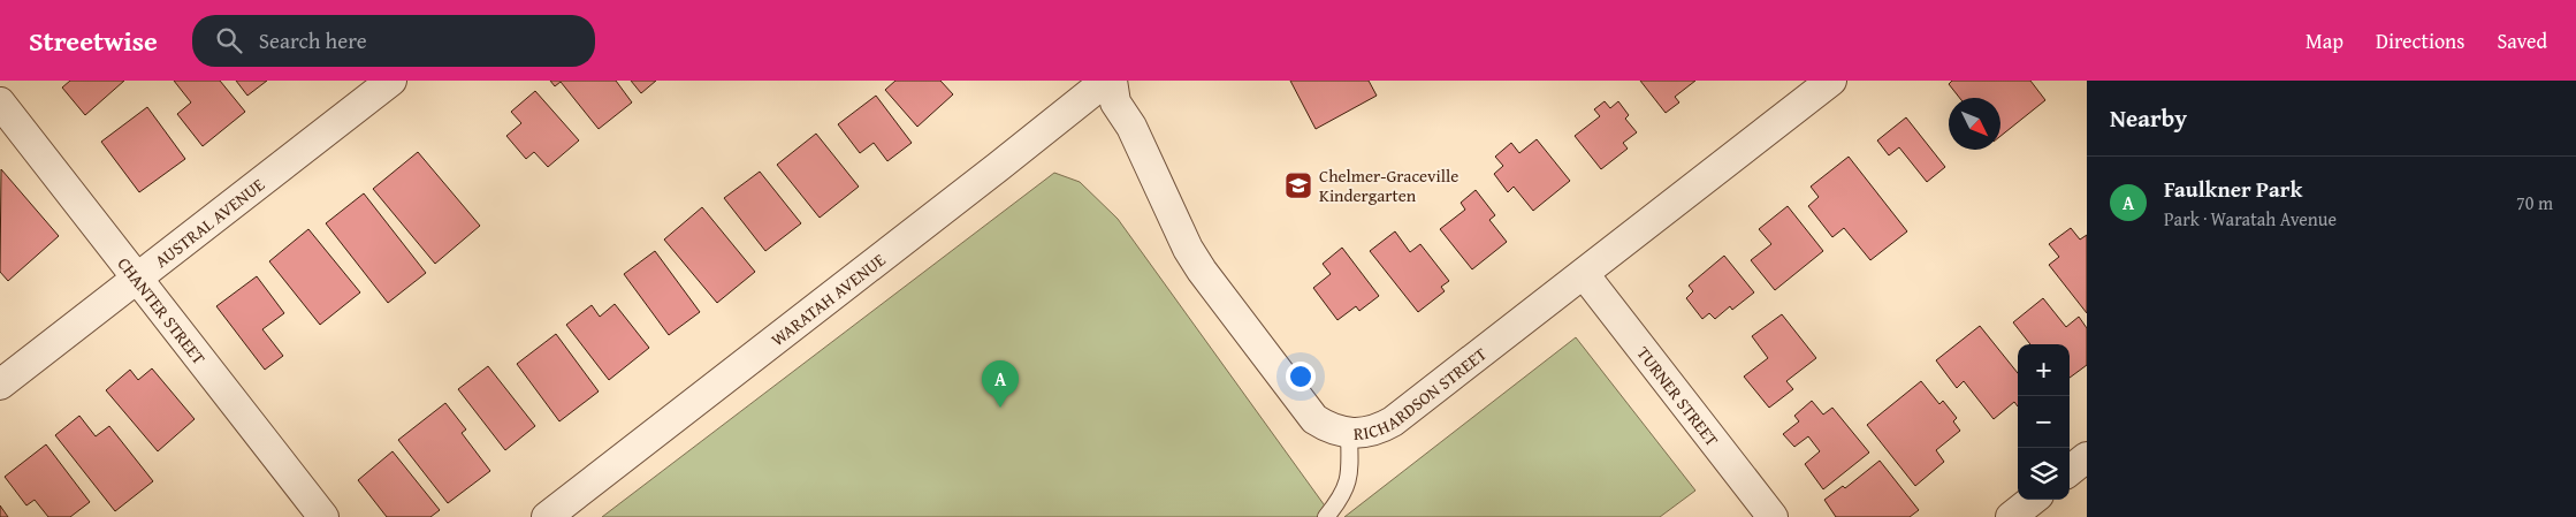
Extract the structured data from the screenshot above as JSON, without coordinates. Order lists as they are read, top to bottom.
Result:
{
  "streets": {
    "street": [
      "AUSTRAL AVENUE",
      "WARATAH AVENUE",
      "CHANTER STREET",
      "RICHARDSON STREET",
      "TURNER STREET"
    ]
  },
  "crossings": [
    ["AUSTRAL AVENUE", "CHANTER STREET"],
    ["RICHARDSON STREET", "TURNER STREET"]
  ],
  "places": {
    "school or university": ["Chelmer-Graceville Kindergarten"]
  },
  "north": "bottom right",
  "page": {
    "header": "Streetwise",
    "search": "Search here",
    "nav": ["Map", "Directions", "Saved"],
    "heading": "Nearby",
    "list": [
      {
        "mark": "A",
        "name": "Faulkner Park",
        "note": "Park · Waratah Avenue",
        "value": "70 m"
      }
    ],
    "map_buttons": ["+", "−"],
    "pins": "A"
  }
}
